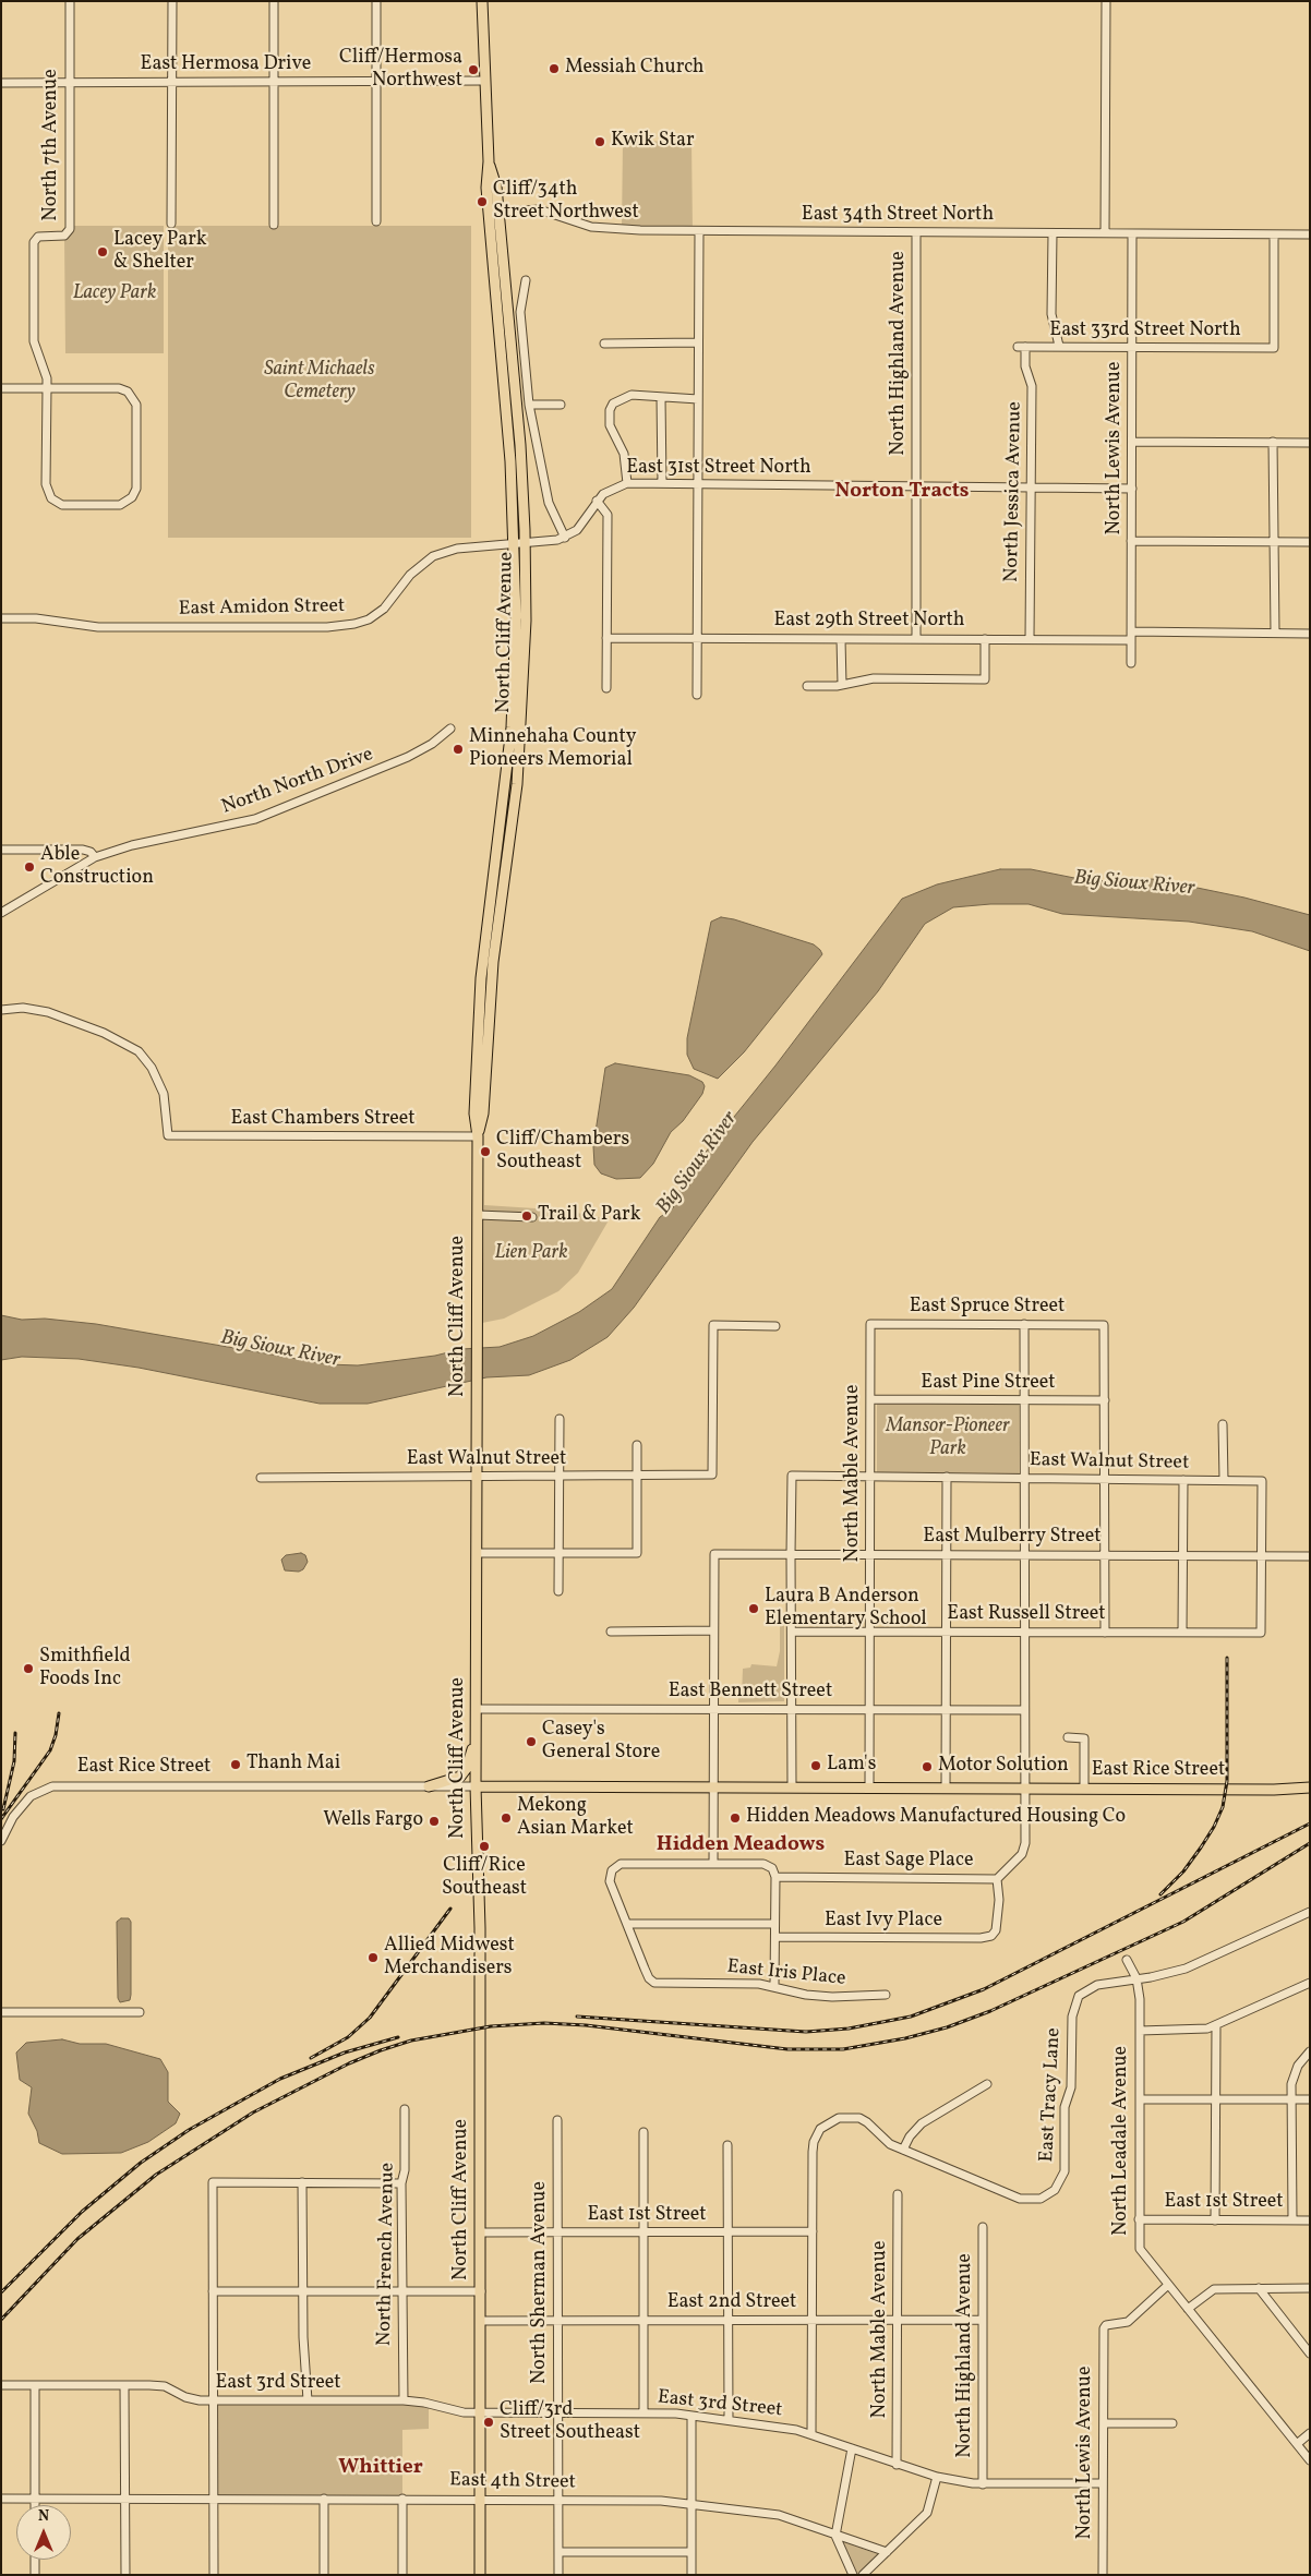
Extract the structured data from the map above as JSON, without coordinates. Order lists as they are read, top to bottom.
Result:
{
  "streets": {
    "main road": ["North Cliff Avenue", "East Rice Street"],
    "street": [
      "East Hermosa Drive",
      "North 7th Avenue",
      "East 34th Street North",
      "East 33rd Street North",
      "North Highland Avenue",
      "North Lewis Avenue",
      "East 31st Street North",
      "North Jessica Avenue",
      "East Amidon Street",
      "East 29th Street North",
      "North North Drive",
      "East Chambers Street",
      "East Spruce Street",
      "East Pine Street",
      "East Walnut Street",
      "North Mable Avenue",
      "East Mulberry Street",
      "East Russell Street",
      "East Bennett Street",
      "East Sage Place",
      "East Ivy Place",
      "East Iris Place",
      "East Tracy Lane",
      "North Leadale Avenue",
      "East 1st Street",
      "North French Avenue",
      "North Sherman Avenue",
      "East 2nd Street",
      "East 3rd Street",
      "East 4th Street"
    ]
  },
  "crossings": [
    ["East Hermosa Drive", "North 7th Avenue"],
    ["East Hermosa Drive", "North Cliff Avenue"],
    ["East 34th Street North", "East 33rd Street North"],
    ["East 34th Street North", "North Highland Avenue"],
    ["East 34th Street North", "North Lewis Avenue"],
    ["East 34th Street North", "North Cliff Avenue"],
    ["East 33rd Street North", "North Lewis Avenue"],
    ["East 33rd Street North", "North Jessica Avenue"],
    ["North Highland Avenue", "East 31st Street North"],
    ["North Highland Avenue", "East 29th Street North"],
    ["North Highland Avenue", "East 2nd Street"],
    ["North Highland Avenue", "East 3rd Street"],
    ["North Highland Avenue", "East 4th Street"],
    ["North Lewis Avenue", "East 31st Street North"],
    ["North Lewis Avenue", "East 29th Street North"],
    ["North Lewis Avenue", "North Leadale Avenue"],
    ["North Lewis Avenue", "East 3rd Street"],
    ["East 31st Street North", "North Jessica Avenue"],
    ["North Jessica Avenue", "East 29th Street North"],
    ["East Amidon Street", "North Cliff Avenue"],
    ["North Cliff Avenue", "East Chambers Street"],
    ["North Cliff Avenue", "East Walnut Street"],
    ["North Cliff Avenue", "East Bennett Street"],
    ["North Cliff Avenue", "East Rice Street"],
    ["North Cliff Avenue", "East 1st Street"],
    ["North Cliff Avenue", "East 2nd Street"],
    ["North Cliff Avenue", "East 3rd Street"],
    ["North Cliff Avenue", "East 4th Street"],
    ["East Spruce Street", "East Pine Street"],
    ["East Spruce Street", "North Mable Avenue"],
    ["East Pine Street", "North Mable Avenue"],
    ["East Walnut Street", "North Mable Avenue"],
    ["East Walnut Street", "East Mulberry Street"],
    ["East Walnut Street", "East Russell Street"],
    ["North Mable Avenue", "East Mulberry Street"],
    ["North Mable Avenue", "East Russell Street"],
    ["North Mable Avenue", "East Bennett Street"],
    ["North Mable Avenue", "East Rice Street"],
    ["North Mable Avenue", "East 2nd Street"],
    ["North Mable Avenue", "East 3rd Street"],
    ["East Mulberry Street", "East Russell Street"],
    ["East Sage Place", "East Ivy Place"],
    ["East Tracy Lane", "North Leadale Avenue"],
    ["East Tracy Lane", "East 1st Street"],
    ["North Leadale Avenue", "East 1st Street"],
    ["East 1st Street", "North Sherman Avenue"],
    ["North French Avenue", "East 3rd Street"],
    ["North Sherman Avenue", "East 2nd Street"],
    ["North Sherman Avenue", "East 3rd Street"],
    ["North Sherman Avenue", "East 4th Street"]
  ],
  "districts": ["Norton Tracts", "Hidden Meadows", "Whittier"],
  "water": ["Big Sioux River"],
  "parks": [
    "Lacey Park",
    "Saint Michaels Cemetery",
    "Lien Park",
    "Mansor-Pioneer Park"
  ],
  "places": [
    "Messiah Church",
    "Cliff/Hermosa Northwest",
    "Kwik Star",
    "Cliff/34th Street Northwest",
    "Lacey Park & Shelter",
    "Minnehaha County Pioneers Memorial",
    "Able Construction",
    "Cliff/Chambers Southeast",
    "Trail & Park",
    "Laura B Anderson Elementary School",
    "Smithfield Foods Inc",
    "Casey's General Store",
    "Thanh Mai",
    "Lam's",
    "Motor Solution",
    "Mekong Asian Market",
    "Hidden Meadows Manufactured Housing Co",
    "Wells Fargo",
    "Cliff/Rice Southeast",
    "Allied Midwest Merchandisers",
    "Cliff/3rd Street Southeast"
  ],
  "north": "top"
}
